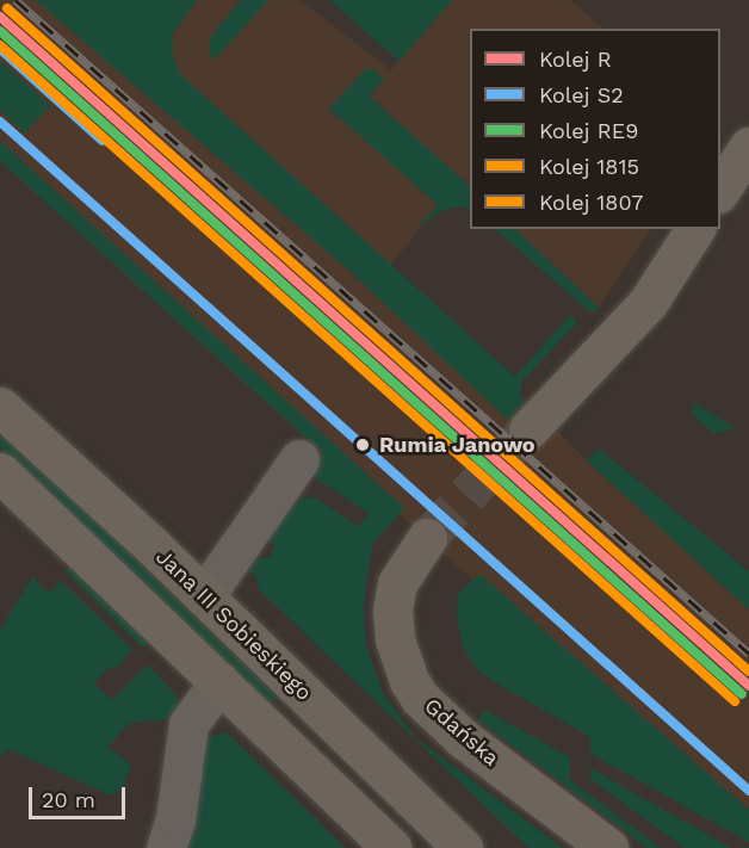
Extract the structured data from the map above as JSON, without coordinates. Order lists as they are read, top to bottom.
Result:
{
  "streets": {
    "main road": ["Jana III Sobieskiego", "Gdańska"]
  },
  "places": ["Rumia Janowo"],
  "lines": [
    "rail line 1815",
    "rail line R",
    "rail line RE9",
    "rail line 1807",
    "rail line S2"
  ],
  "legend": [
    "Kolej R",
    "Kolej S2",
    "Kolej RE9",
    "Kolej 1815",
    "Kolej 1807"
  ],
  "scale_bar": "20 m"
}
